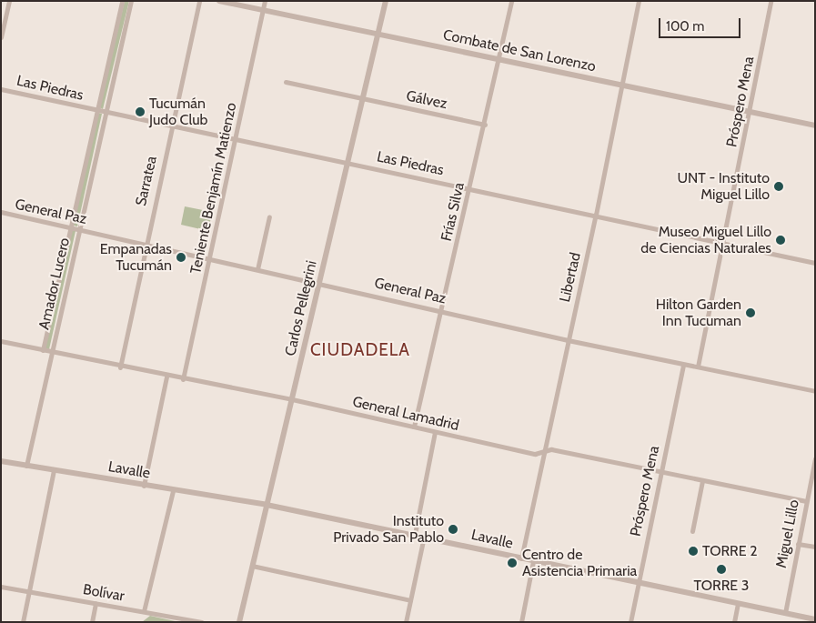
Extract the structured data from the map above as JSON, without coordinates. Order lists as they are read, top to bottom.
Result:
{
  "streets": {
    "street": [
      "Combate de San Lorenzo",
      "Las Piedras",
      "Gálvez",
      "Próspero Mena",
      "Sarratea",
      "Teniente Benjamín Matienzo",
      "General Paz",
      "Frías Silva",
      "Libertad",
      "Amador Lucero",
      "Carlos Pellegrini",
      "General Lamadrid",
      "Lavalle",
      "Miguel Lillo",
      "Bolívar"
    ]
  },
  "crossings": [
    ["Combate de San Lorenzo", "Próspero Mena"],
    ["Combate de San Lorenzo", "Teniente Benjamín Matienzo"],
    ["Combate de San Lorenzo", "Frías Silva"],
    ["Combate de San Lorenzo", "Libertad"],
    ["Combate de San Lorenzo", "Carlos Pellegrini"],
    ["Las Piedras", "Próspero Mena"],
    ["Las Piedras", "Sarratea"],
    ["Las Piedras", "Teniente Benjamín Matienzo"],
    ["Las Piedras", "Frías Silva"],
    ["Las Piedras", "Libertad"],
    ["Las Piedras", "Amador Lucero"],
    ["Las Piedras", "Carlos Pellegrini"],
    ["Gálvez", "Frías Silva"],
    ["Gálvez", "Carlos Pellegrini"],
    ["Próspero Mena", "General Paz"],
    ["Próspero Mena", "General Lamadrid"],
    ["Próspero Mena", "Lavalle"],
    ["Sarratea", "General Paz"],
    ["Sarratea", "General Lamadrid"],
    ["Teniente Benjamín Matienzo", "General Paz"],
    ["Teniente Benjamín Matienzo", "General Lamadrid"],
    ["General Paz", "Frías Silva"],
    ["General Paz", "Libertad"],
    ["General Paz", "Amador Lucero"],
    ["General Paz", "Carlos Pellegrini"],
    ["Frías Silva", "General Lamadrid"],
    ["Libertad", "General Lamadrid"],
    ["Libertad", "Lavalle"],
    ["Amador Lucero", "General Lamadrid"],
    ["Amador Lucero", "Lavalle"],
    ["Carlos Pellegrini", "General Lamadrid"],
    ["Carlos Pellegrini", "Lavalle"],
    ["General Lamadrid", "Miguel Lillo"],
    ["Lavalle", "Miguel Lillo"]
  ],
  "districts": ["CIUDADELA"],
  "places": [
    "Tucumán Judo Club",
    "UNT - Instituto Miguel Lillo",
    "Museo Miguel Lillo de Ciencias Naturales",
    "Empanadas Tucumán",
    "Hilton Garden Inn Tucuman",
    "Instituto Privado San Pablo",
    "TORRE 2",
    "Centro de Asistencia Primaria",
    "TORRE 3"
  ],
  "scale_bar": "100 m"
}
